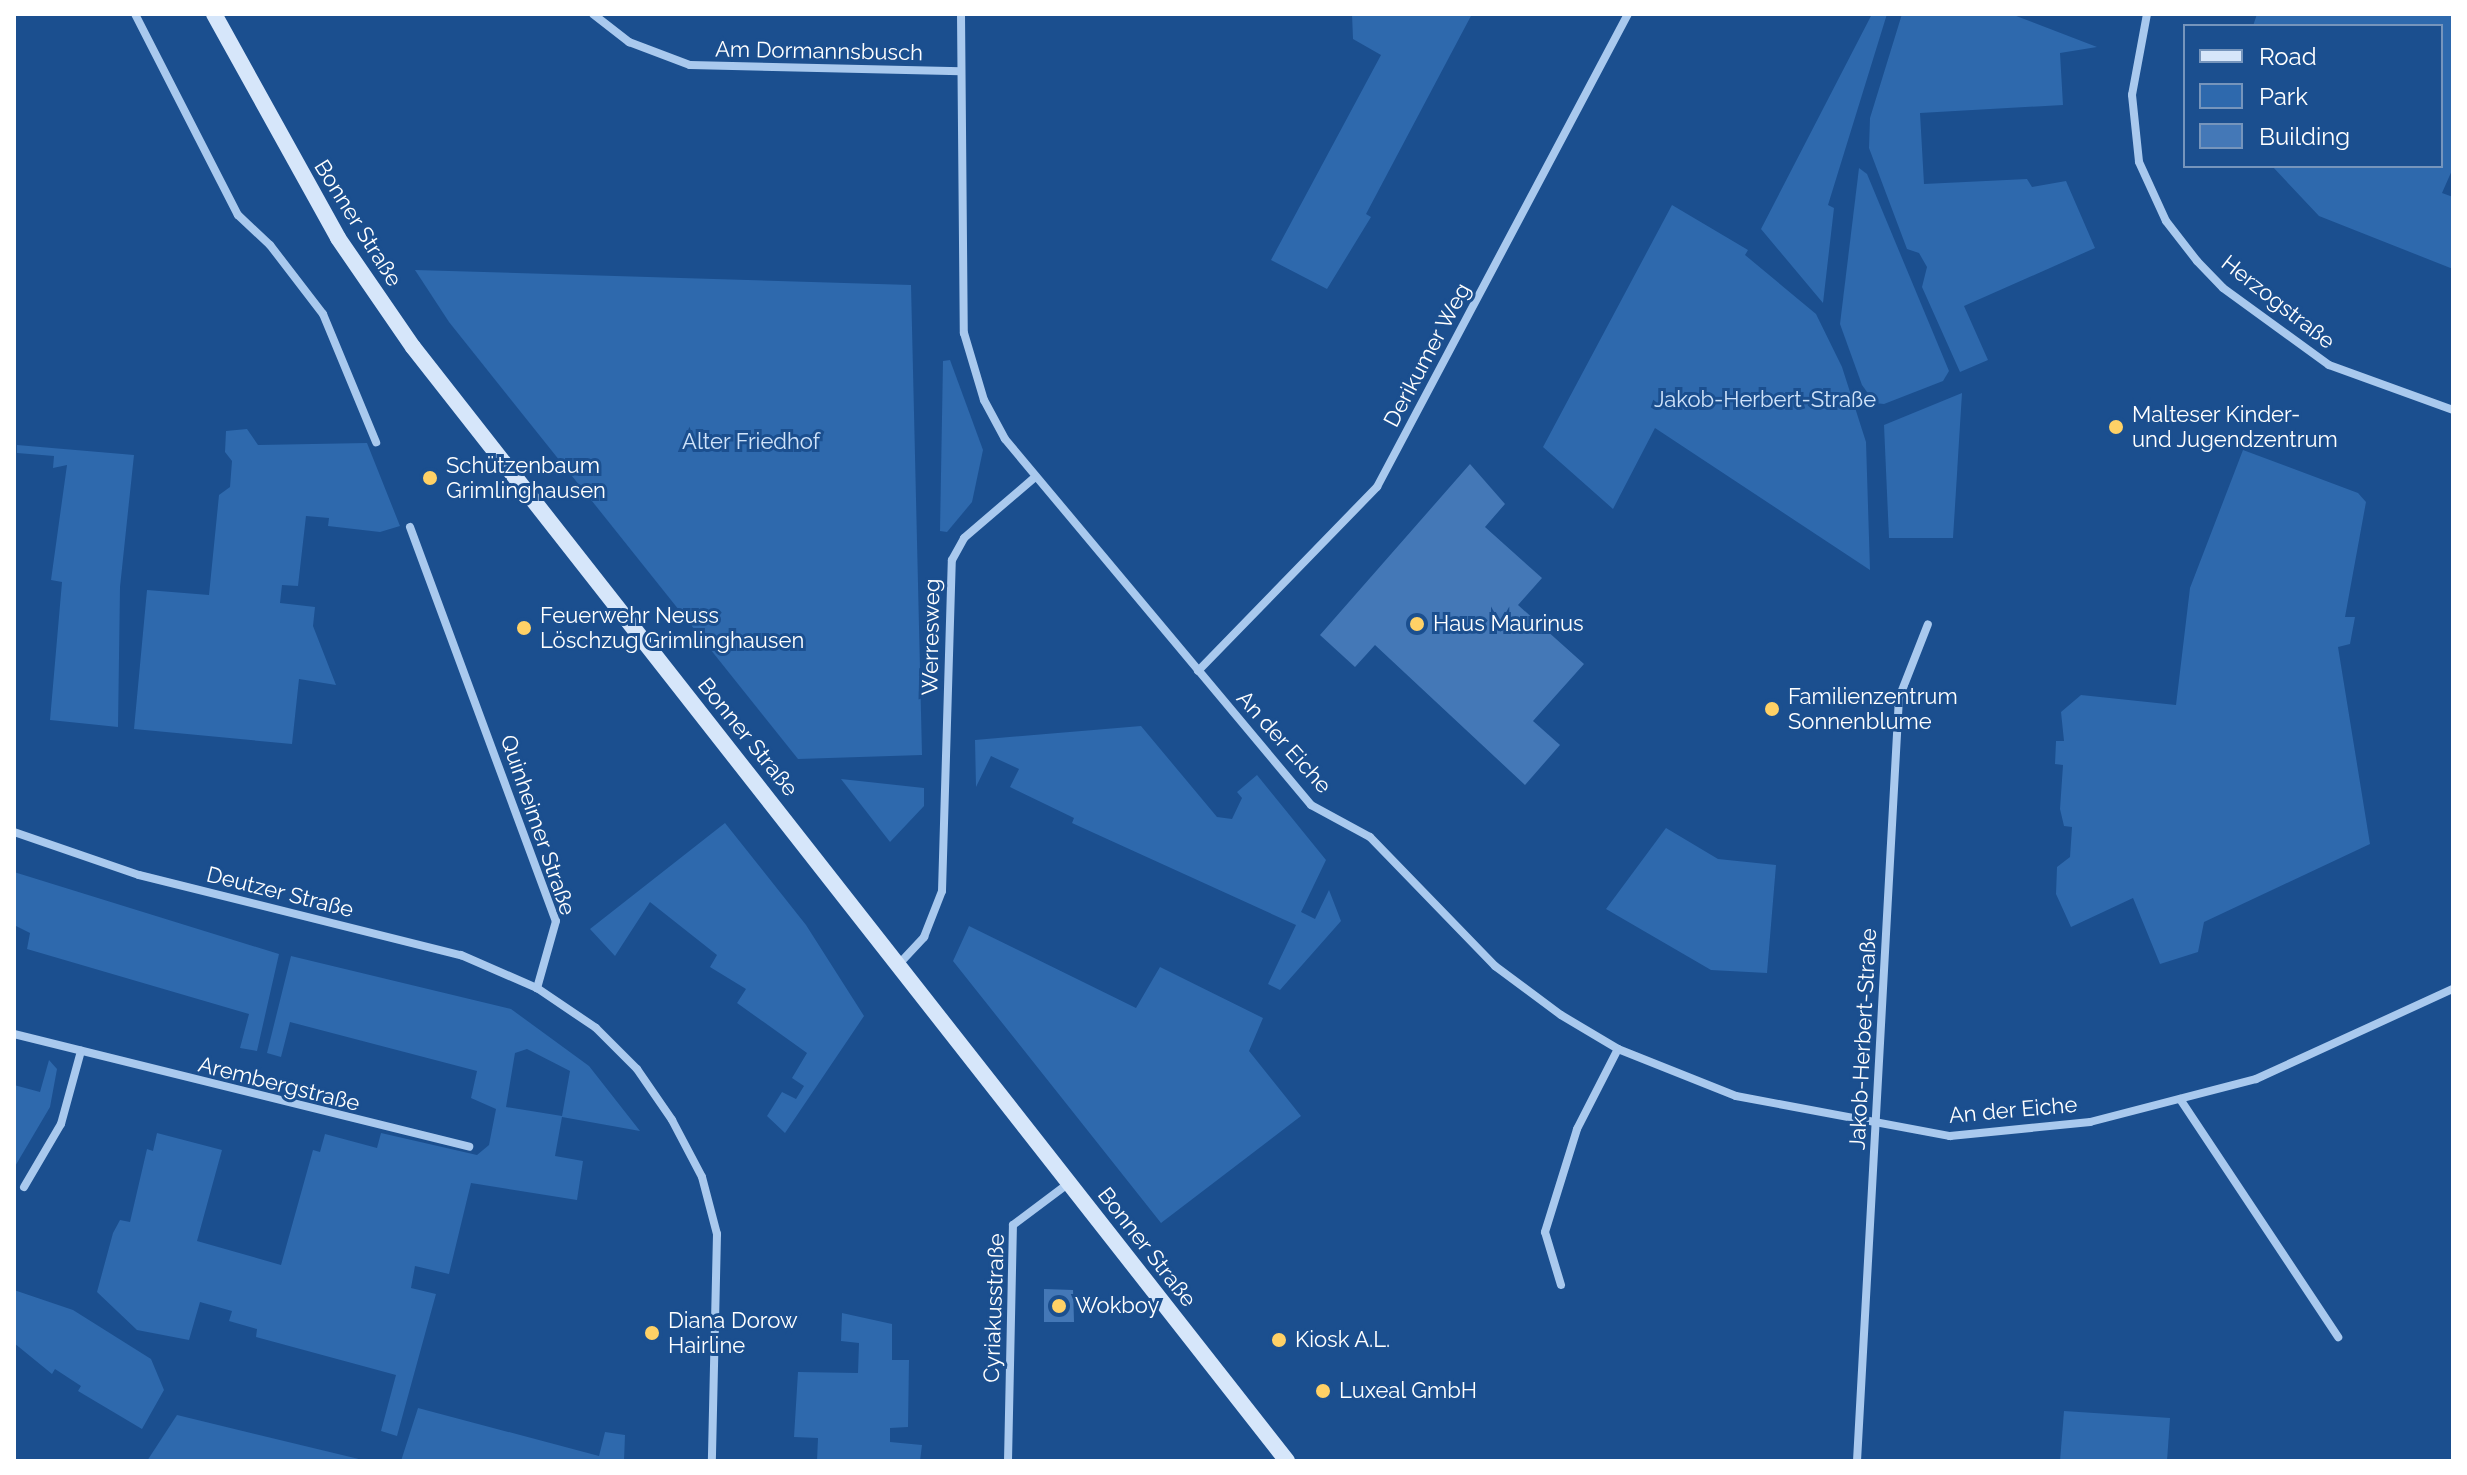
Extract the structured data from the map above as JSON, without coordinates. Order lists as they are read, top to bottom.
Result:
{
  "streets": {
    "main road": ["Bonner Straße"],
    "street": [
      "Am Dormannsbusch",
      "Herzogstraße",
      "Derikumer Weg",
      "Werresweg",
      "An der Eiche",
      "Quinheimer Straße",
      "Deutzer Straße",
      "Jakob-Herbert-Straße",
      "Arembergstraße",
      "Cyriakusstraße"
    ]
  },
  "crossings": [
    ["Bonner Straße", "Werresweg"],
    ["Bonner Straße", "Cyriakusstraße"],
    ["Derikumer Weg", "An der Eiche"],
    ["Werresweg", "An der Eiche"],
    ["An der Eiche", "Jakob-Herbert-Straße"],
    ["Quinheimer Straße", "Deutzer Straße"]
  ],
  "parks": ["Jakob-Herbert-Straße", "Alter Friedhof"],
  "places": [
    "Malteser Kinder- und Jugendzentrum",
    "Schützenbaum Grimlinghausen",
    "Haus Maurinus",
    "Feuerwehr Neuss Löschzug Grimlinghausen",
    "Familienzentrum Sonnenblume",
    "Wokboy",
    "Diana Dorow Hairline",
    "Kiosk A.L.",
    "Luxeal GmbH"
  ],
  "legend": ["Road", "Park", "Building"]
}
